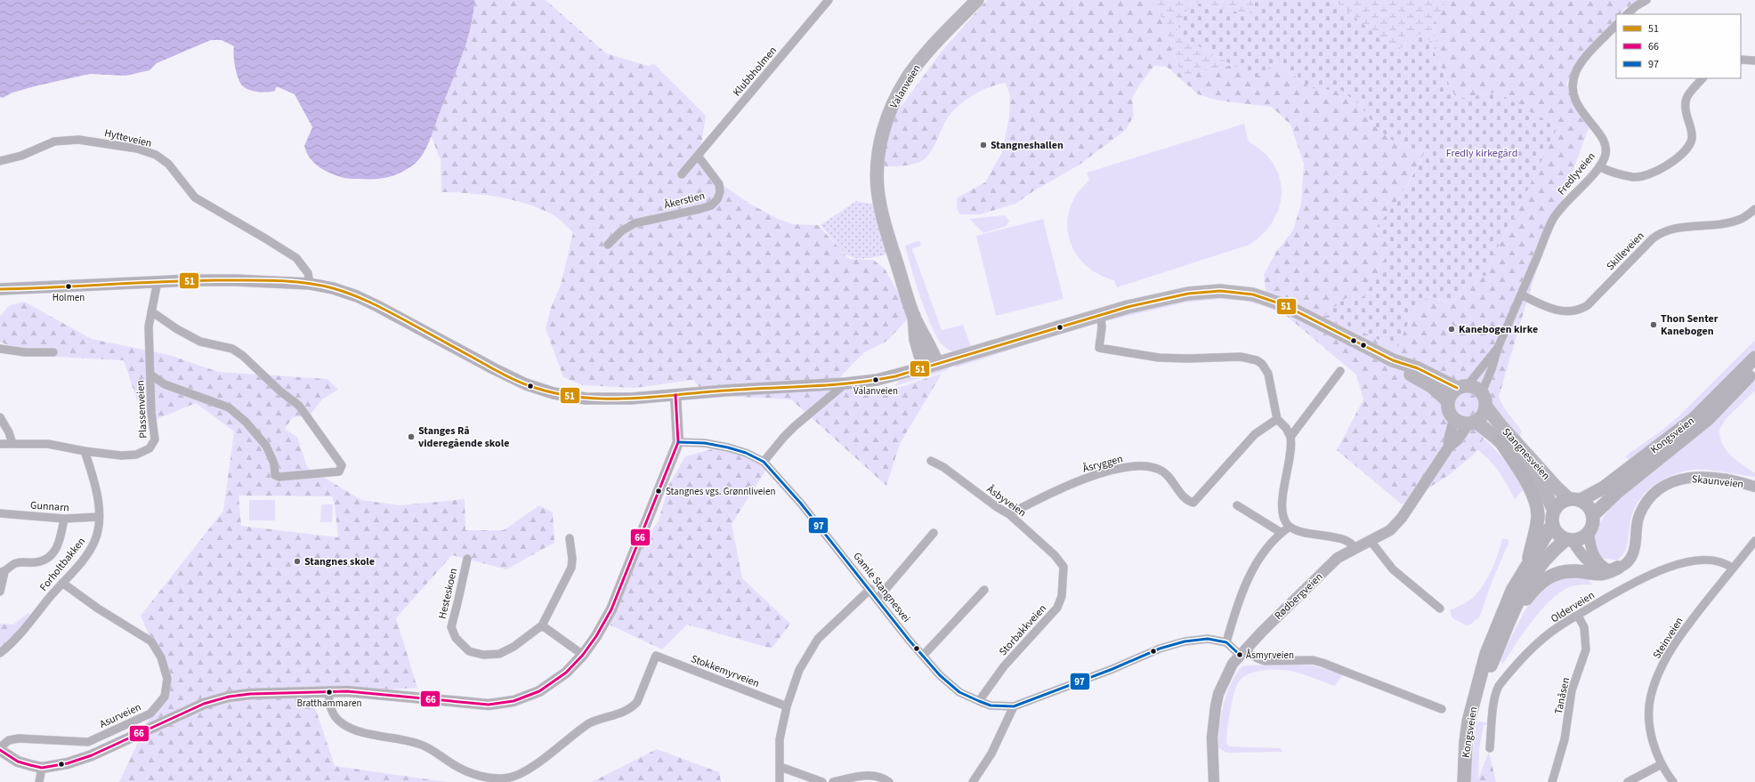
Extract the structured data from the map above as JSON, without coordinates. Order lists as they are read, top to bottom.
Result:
{
  "streets": {
    "highway": ["Kongsveien"],
    "main road": ["Valanveien", "Stangnesveien"],
    "street": [
      "Klubbholmen",
      "Hytteveien",
      "Fredlyveien",
      "Åkerstien",
      "Skilleveien",
      "Plassenveien",
      "Åsryggen",
      "Skaunveien",
      "Åsbyveien",
      "Gunnarn",
      "Forholtbakken",
      "Gamle Stangnesvei",
      "Hesteskoen",
      "Rødbergveien",
      "Olderveien",
      "Storbakkveien",
      "Steinveien",
      "Stokkemyrveien",
      "Tanåsen",
      "Asurveien"
    ]
  },
  "crossings": [
    ["Klubbholmen", "Åkerstien"],
    ["Fredlyveien", "Skilleveien"],
    ["Fredlyveien", "Stangnesveien"],
    ["Fredlyveien", "Rødbergveien"],
    ["Plassenveien", "Forholtbakken"],
    ["Kongsveien", "Stangnesveien"],
    ["Stangnesveien", "Rødbergveien"],
    ["Åsryggen", "Åsbyveien"],
    ["Åsbyveien", "Storbakkveien"],
    ["Gunnarn", "Forholtbakken"],
    ["Forholtbakken", "Asurveien"],
    ["Gamle Stangnesvei", "Storbakkveien"],
    ["Olderveien", "Steinveien"],
    ["Olderveien", "Tanåsen"]
  ],
  "parks": ["Fredly kirkegård"],
  "places": [
    "Stangneshallen",
    "Holmen",
    "Thon Senter Kanebogen",
    "Kanebogen kirke",
    "Valanveien",
    "Stanges Rå videregående skole",
    "Stangnes vgs. Grønnliveien",
    "Stangnes skole",
    "Åsmyrveien",
    "Bratthammaren"
  ],
  "lines": ["transit line 51", "transit line 66", "transit line 97"],
  "legend": ["51", "66", "97"]
}
